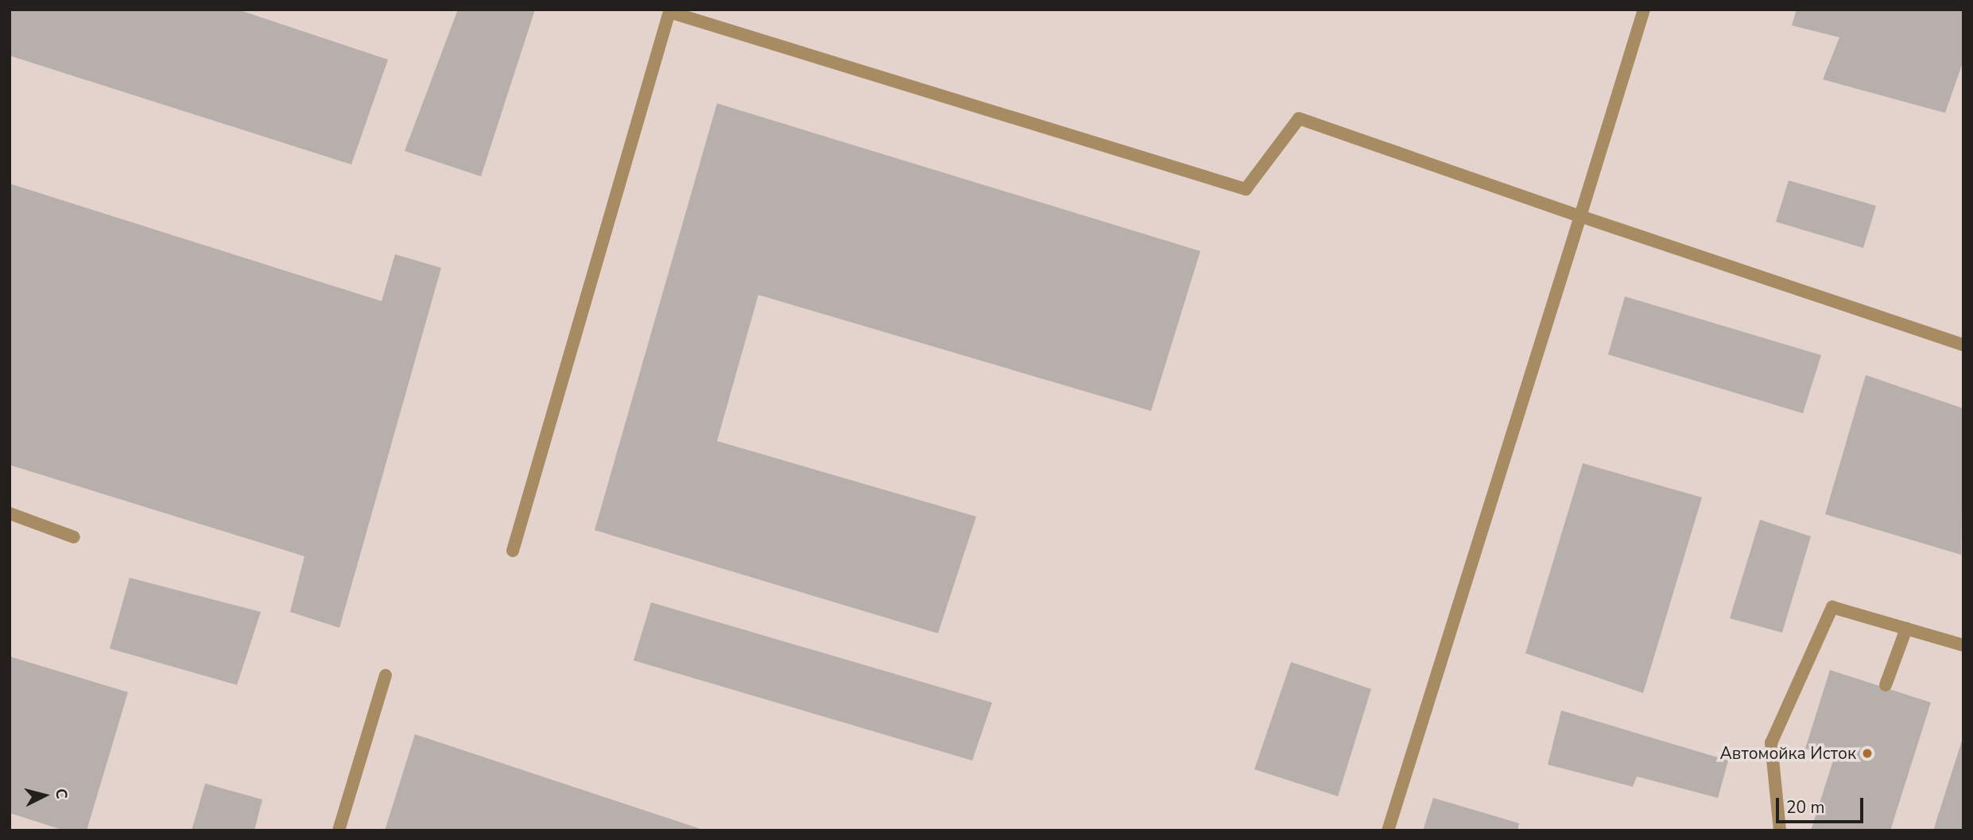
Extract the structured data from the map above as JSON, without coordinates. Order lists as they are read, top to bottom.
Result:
{
  "places": ["Автомойка Исток"],
  "scale_bar": "20 m",
  "north": "right"
}
